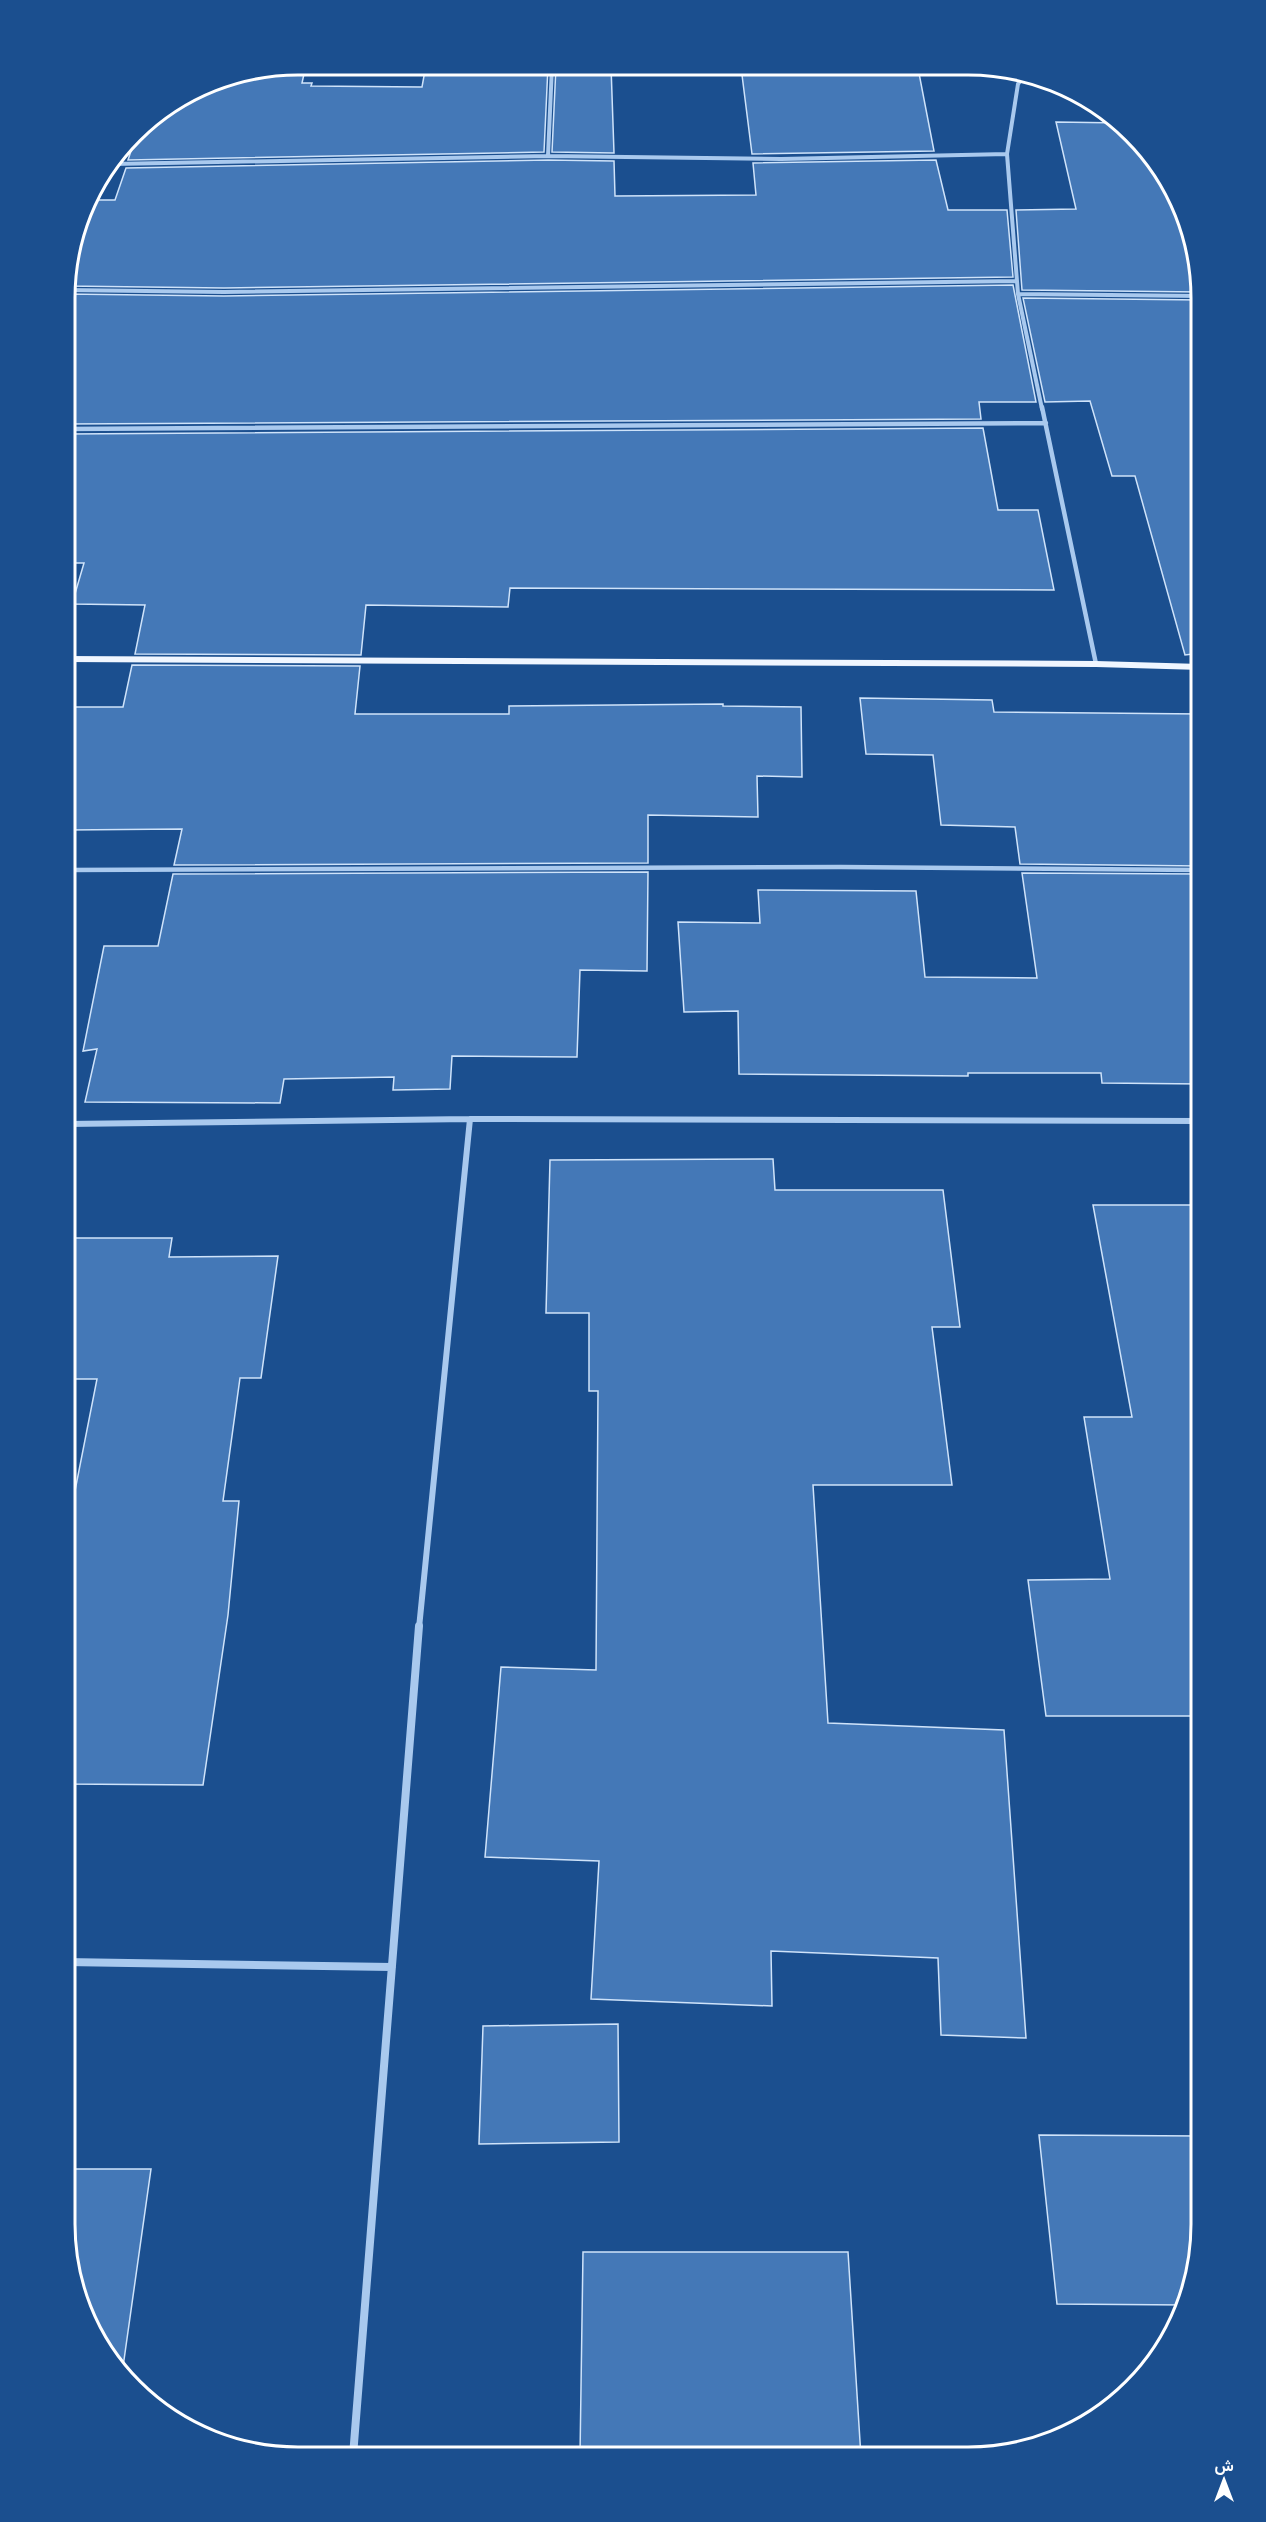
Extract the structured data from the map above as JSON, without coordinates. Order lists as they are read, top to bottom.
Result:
{
  "north": "top"
}
